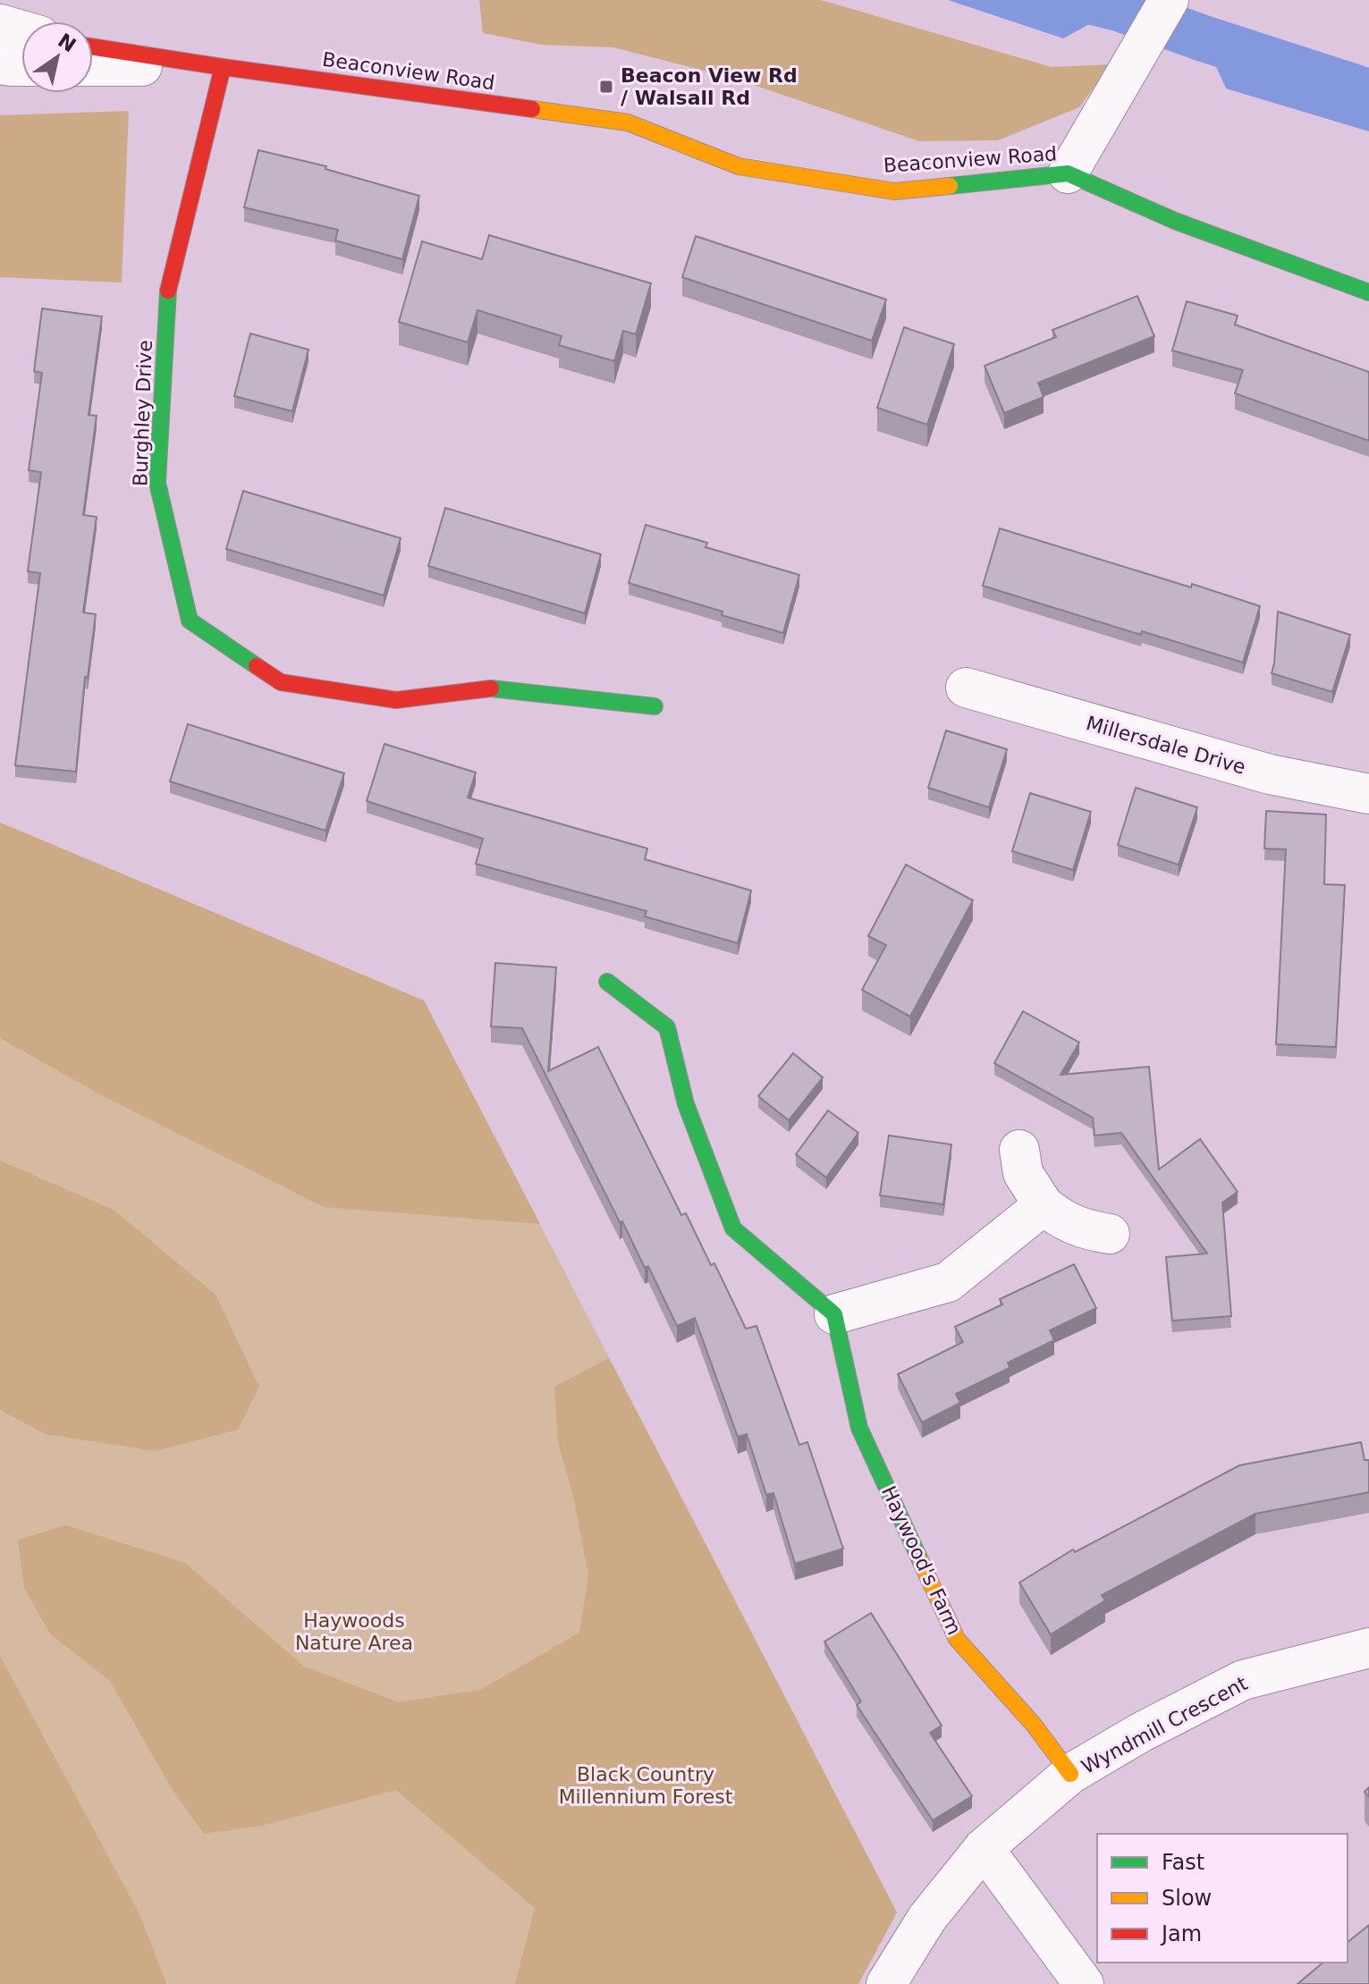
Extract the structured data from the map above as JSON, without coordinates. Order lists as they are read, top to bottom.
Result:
{
  "streets": {
    "street": [
      "Beaconview Road",
      "Burghley Drive",
      "Millersdale Drive",
      "Haywood's Farm",
      "Wyndmill Crescent"
    ]
  },
  "crossings": [
    ["Beaconview Road", "Burghley Drive"],
    ["Haywood's Farm", "Wyndmill Crescent"]
  ],
  "parks": ["Haywoods Nature Area", "Black Country Millennium Forest"],
  "places": {
    "transit": ["Beacon View Rd / Walsall Rd"]
  },
  "legend": ["Fast", "Slow", "Jam"],
  "north": "top right"
}
